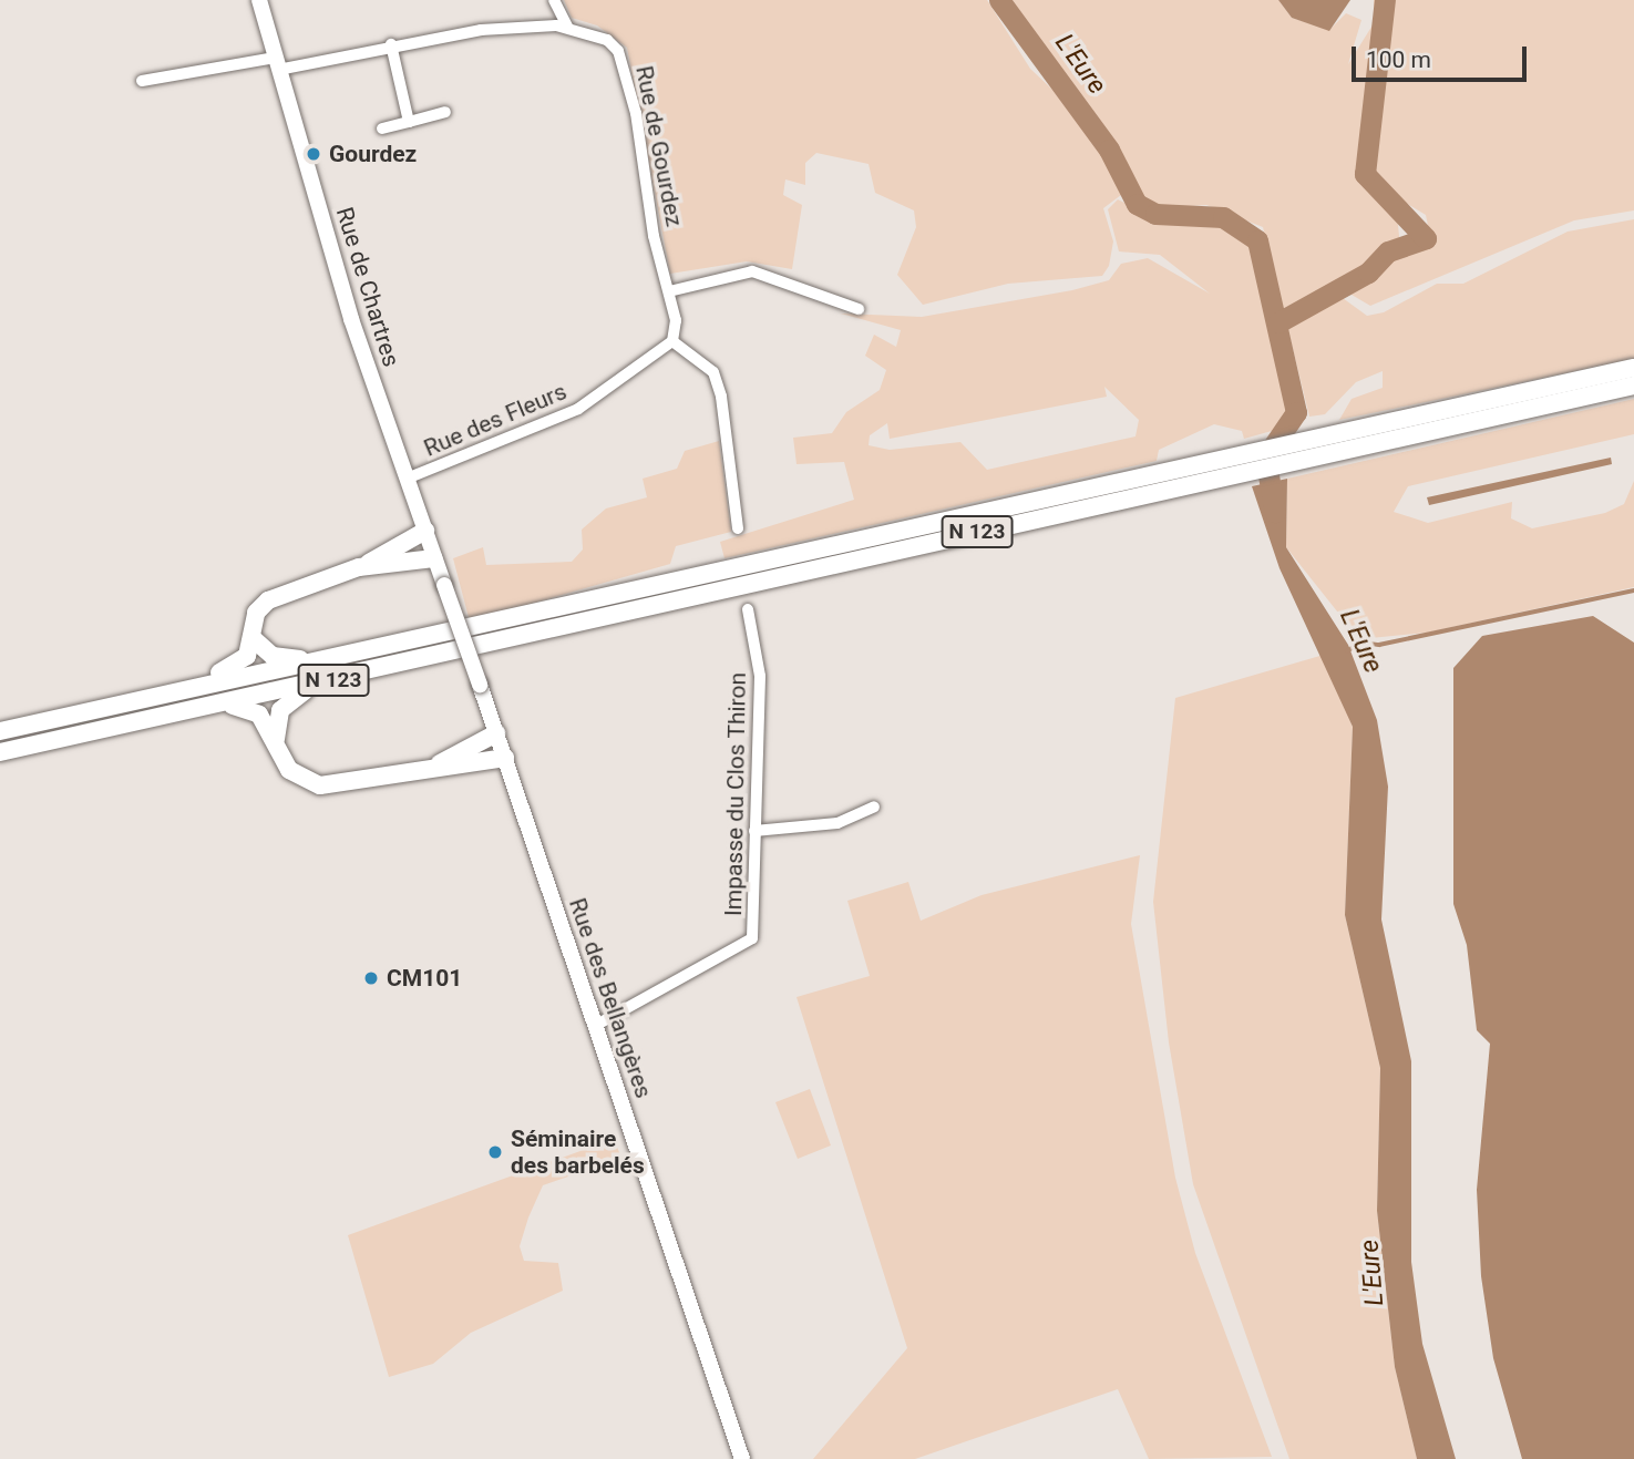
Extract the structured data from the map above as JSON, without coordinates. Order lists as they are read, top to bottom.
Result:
{
  "streets": {
    "main road": ["Rue de Chartres", "N 123", "Rue des Bellangères"],
    "street": ["Rue de Gourdez", "Rue des Fleurs", "Impasse du Clos Thiron"]
  },
  "crossings": [
    ["Rue de Gourdez", "Rue de Chartres"],
    ["Rue de Gourdez", "Rue des Fleurs"],
    ["Rue de Chartres", "Rue des Fleurs"],
    ["Rue de Chartres", "Rue des Bellangères"],
    ["Impasse du Clos Thiron", "Rue des Bellangères"]
  ],
  "water": ["L'Eure"],
  "places": ["Gourdez", "CM101", "Séminaire des barbelés"],
  "scale_bar": "100 m"
}
